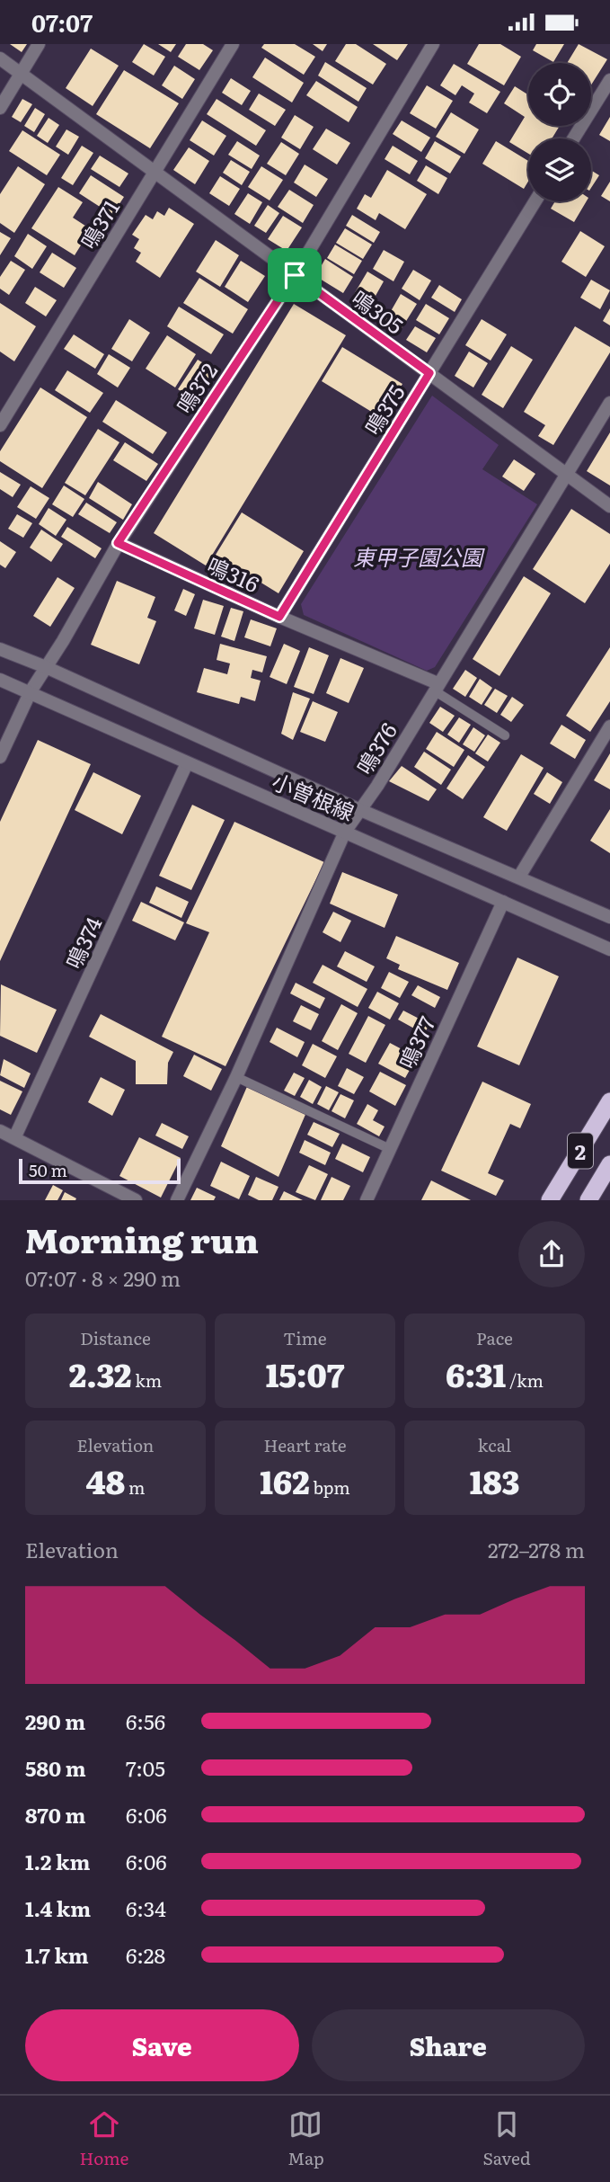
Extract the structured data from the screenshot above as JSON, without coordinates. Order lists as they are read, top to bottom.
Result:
{
  "streets": {
    "highway": ["2"],
    "street": [
      "鳴371",
      "鳴305",
      "鳴372",
      "鳴375",
      "鳴316",
      "鳴376",
      "小曽根線",
      "鳴374",
      "鳴377"
    ]
  },
  "crossings": [
    ["鳴371", "鳴305"],
    ["鳴305", "鳴372"],
    ["鳴305", "鳴375"],
    ["鳴305", "鳴376"],
    ["鳴372", "鳴316"],
    ["鳴372", "小曽根線"],
    ["鳴375", "鳴316"],
    ["鳴316", "鳴376"],
    ["鳴376", "小曽根線"],
    ["小曽根線", "鳴374"],
    ["小曽根線", "鳴377"]
  ],
  "parks": ["東甲子園公園"],
  "scale_bar": "50 m",
  "page": {
    "status": "07:07",
    "scale": "50 m",
    "heading": ["Morning run", "07:07 · 8 × 290 m"],
    "stats": [
      ["Distance", "2.32 km"],
      ["Time", "15:07"],
      ["Pace", "6:31 /km"],
      ["Elevation", "48 m"],
      ["Heart rate", "162 bpm"],
      ["kcal", "183"]
    ],
    "chart": ["Elevation", "272–278 m"],
    "list": [
      {
        "name": "290 m",
        "note": "6:56"
      },
      {
        "name": "580 m",
        "note": "7:05"
      },
      {
        "name": "870 m",
        "note": "6:06"
      },
      {
        "name": "1.2 km",
        "note": "6:06"
      },
      {
        "name": "1.4 km",
        "note": "6:34"
      },
      {
        "name": "1.7 km",
        "note": "6:28"
      }
    ],
    "buttons": ["Save", "Share"],
    "tabs": ["Home", "Map", "Saved"]
  }
}
